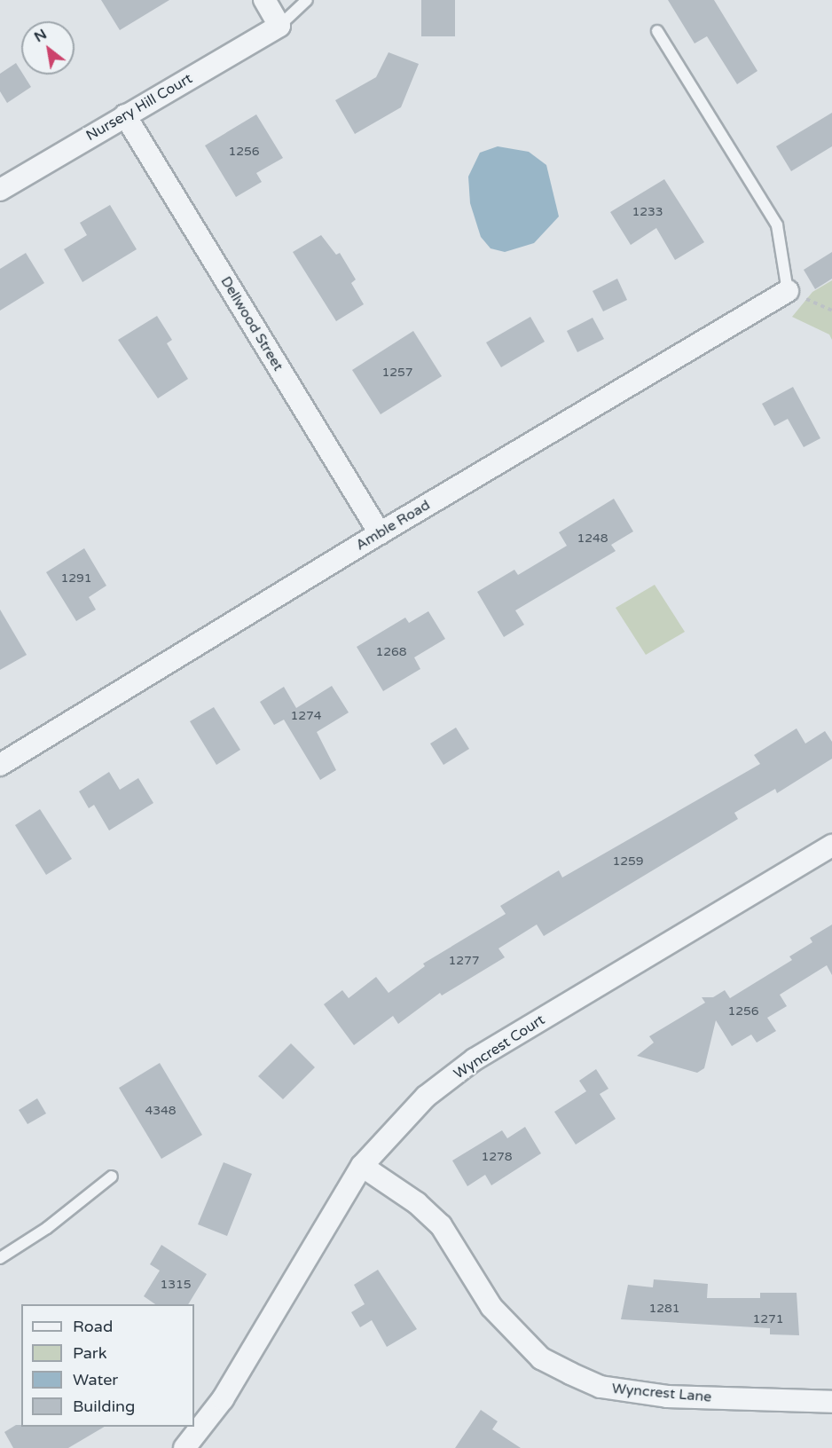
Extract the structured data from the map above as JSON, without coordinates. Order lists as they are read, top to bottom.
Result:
{
  "streets": {
    "street": [
      "Nursery Hill Court",
      "Dellwood Street",
      "Amble Road",
      "Wyncrest Court",
      "Wyncrest Lane"
    ]
  },
  "crossings": [
    ["Nursery Hill Court", "Dellwood Street"],
    ["Dellwood Street", "Amble Road"],
    ["Wyncrest Court", "Wyncrest Lane"]
  ],
  "house_numbers": [
    "1256",
    "1233",
    "1257",
    "1248",
    "1291",
    "1268",
    "1274",
    "1259",
    "1277",
    "1256",
    "4348",
    "1278",
    "1315",
    "1281",
    "1271"
  ],
  "legend": [
    "Road",
    "Park",
    "Water",
    "Building"
  ],
  "north": "top left"
}
